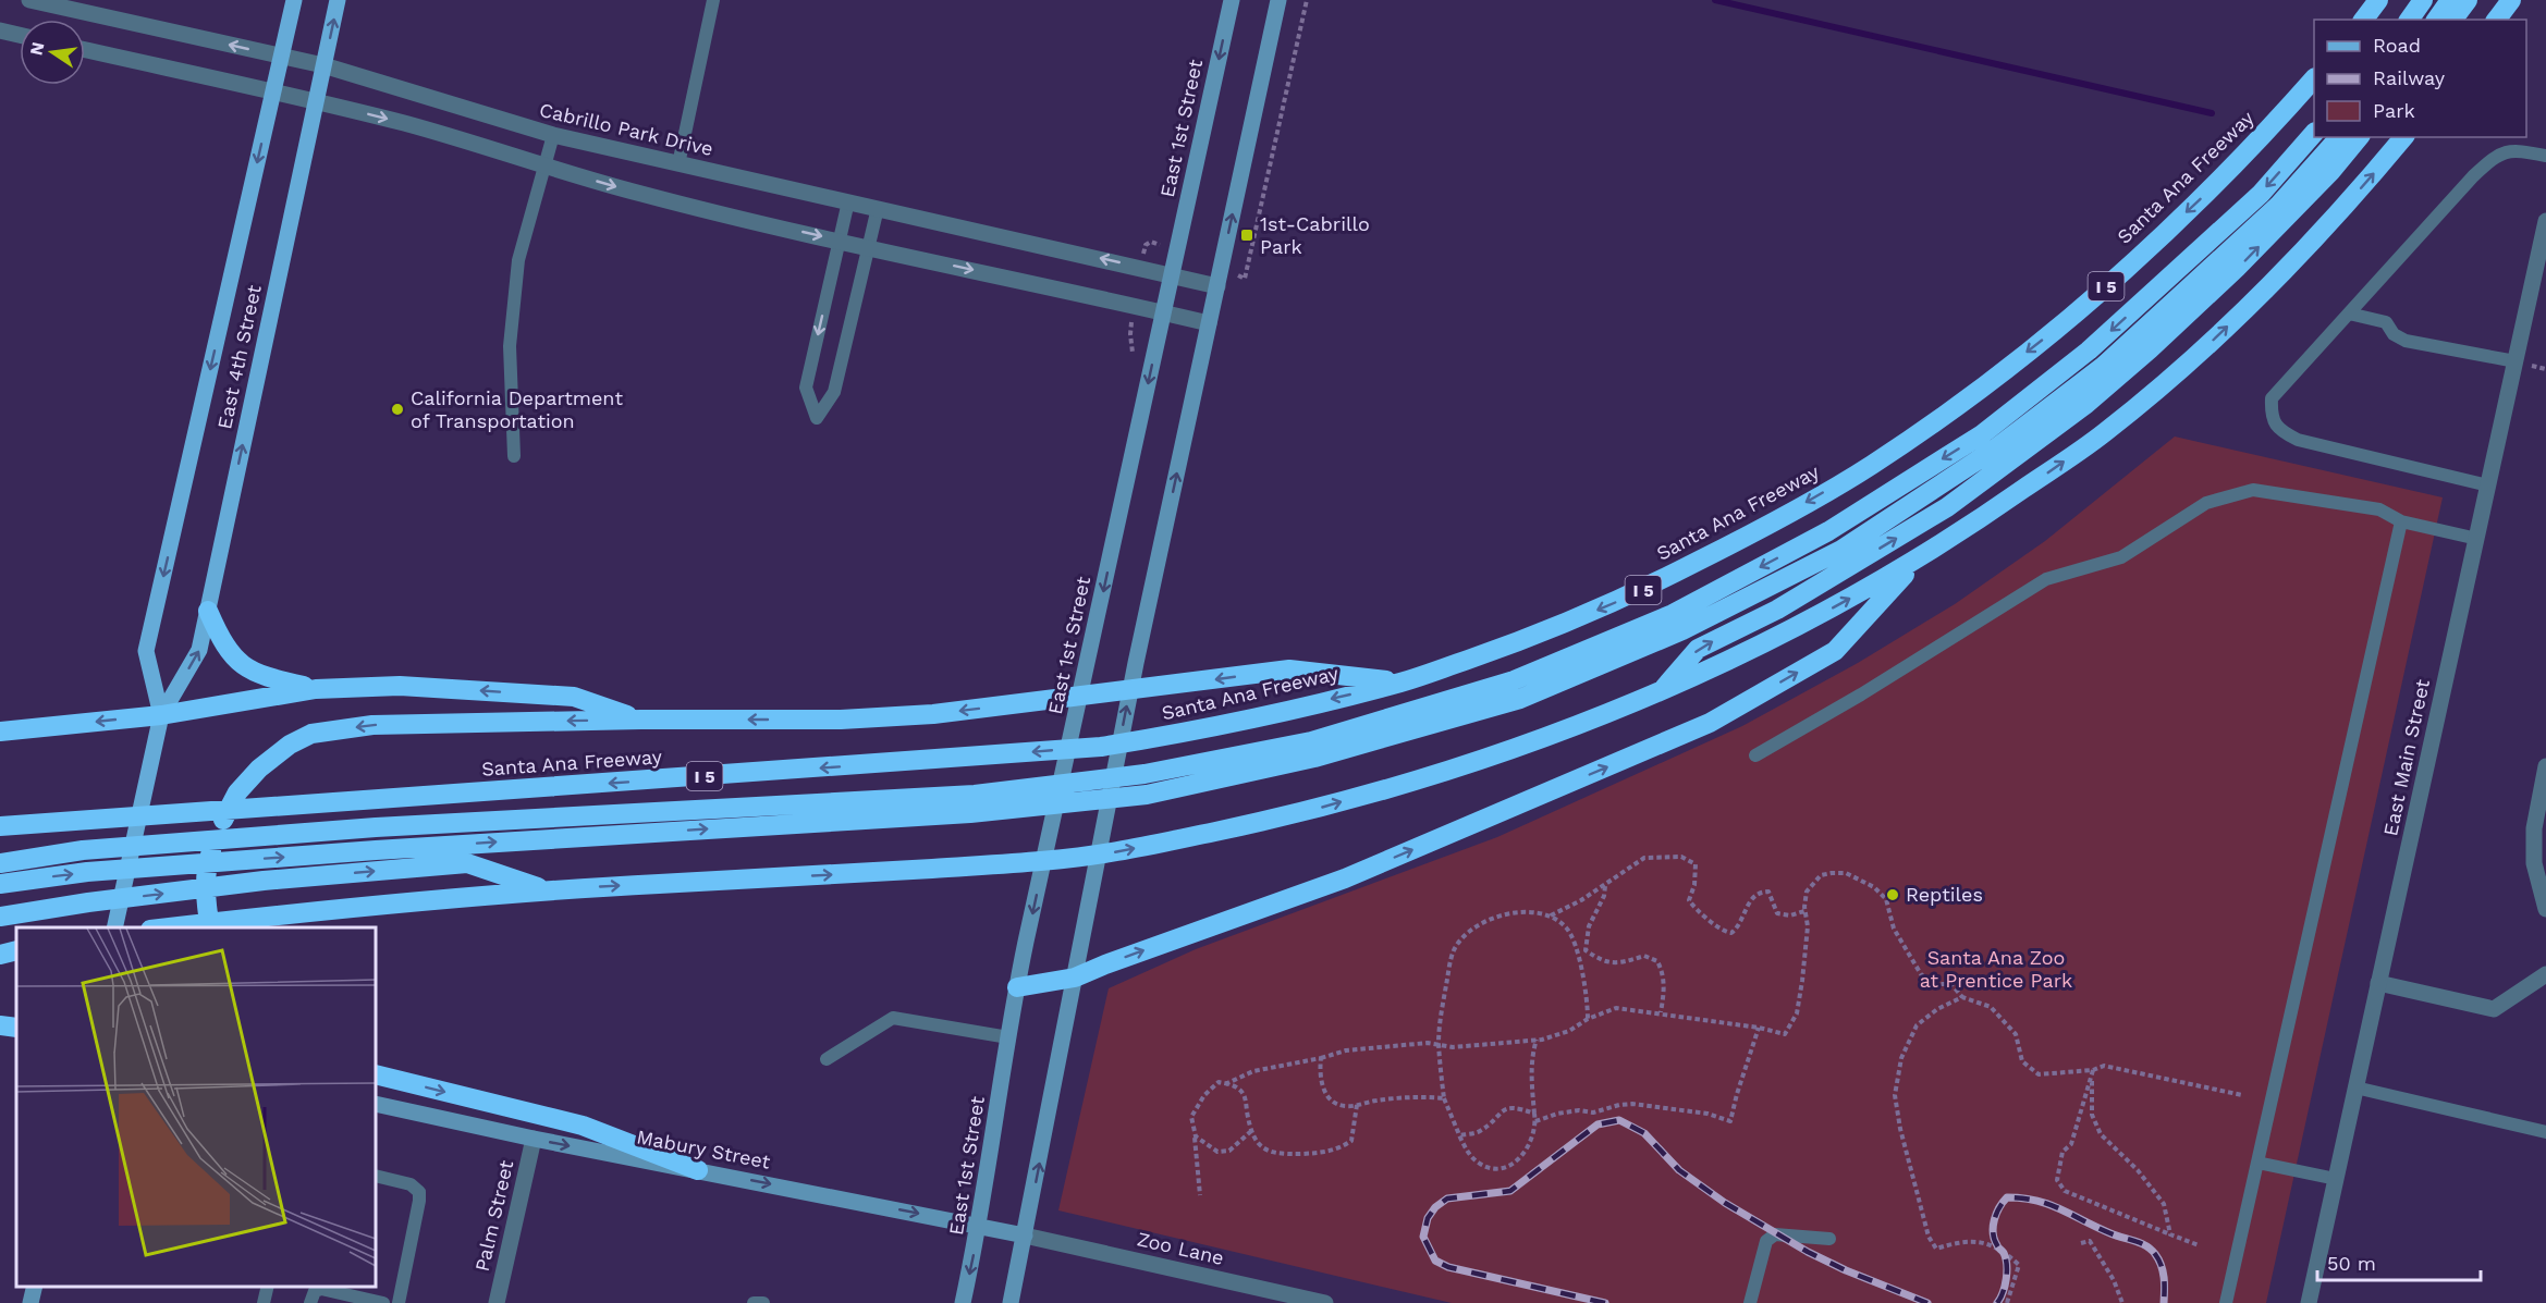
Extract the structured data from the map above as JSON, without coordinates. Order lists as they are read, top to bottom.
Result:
{
  "streets": {
    "highway": ["Santa Ana Freeway", "I 5"],
    "main road": ["East 1st Street", "East 4th Street", "Mabury Street"],
    "street": [
      "Cabrillo Park Drive",
      "East Main Street",
      "Palm Street",
      "Zoo Lane"
    ]
  },
  "crossings": [
    ["East 1st Street", "Cabrillo Park Drive"],
    ["East 1st Street", "Mabury Street"],
    ["Cabrillo Park Drive", "East 4th Street"],
    ["Mabury Street", "Palm Street"],
    ["Mabury Street", "Zoo Lane"]
  ],
  "one_way": ["Mabury Street"],
  "parks": ["Santa Ana Zoo at Prentice Park"],
  "places": {
    "transit": ["1st-Cabrillo Park"],
    "other": ["California Department of Transportation", "Reptiles"]
  },
  "legend": ["Road", "Railway", "Park"],
  "scale_bar": "50 m",
  "north": "left"
}
